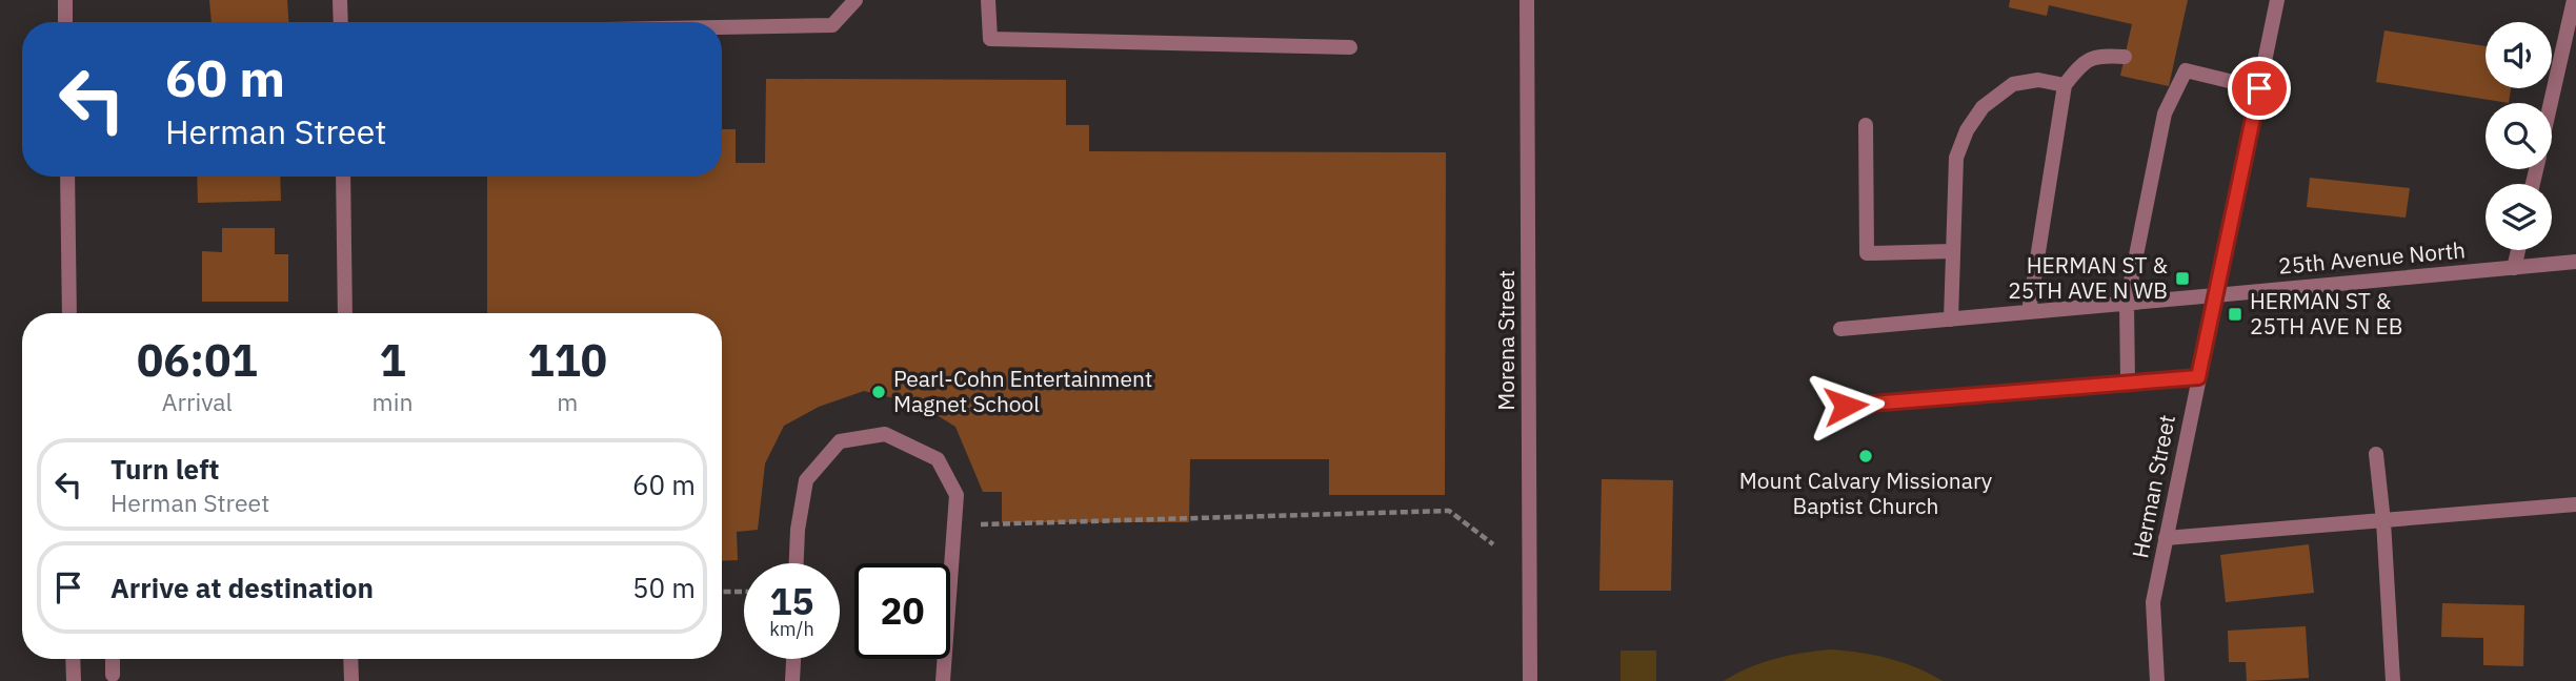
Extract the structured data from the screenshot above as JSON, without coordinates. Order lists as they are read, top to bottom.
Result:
{
  "streets": {
    "street": ["25th Avenue North", "Morena Street", "Herman Street"]
  },
  "crossings": [
    ["25th Avenue North", "Herman Street"]
  ],
  "places": {
    "transit": ["HERMAN ST & 25TH AVE N WB", "HERMAN ST & 25TH AVE N EB"],
    "other": ["Pearl-Cohn Entertainment Magnet School", "Mount Calvary Missionary Baptist Church"]
  },
  "page": {
    "turn": ["60 m", "Herman Street"],
    "eta": [
      "06:01",
      "Arrival",
      "1",
      "min",
      "110",
      "m"
    ],
    "list": [
      {
        "name": "Turn left",
        "note": "Herman Street",
        "value": "60 m"
      },
      {
        "name": "Arrive at destination",
        "value": "50 m"
      }
    ],
    "speed": "15 km/h",
    "limit": "20"
  }
}
